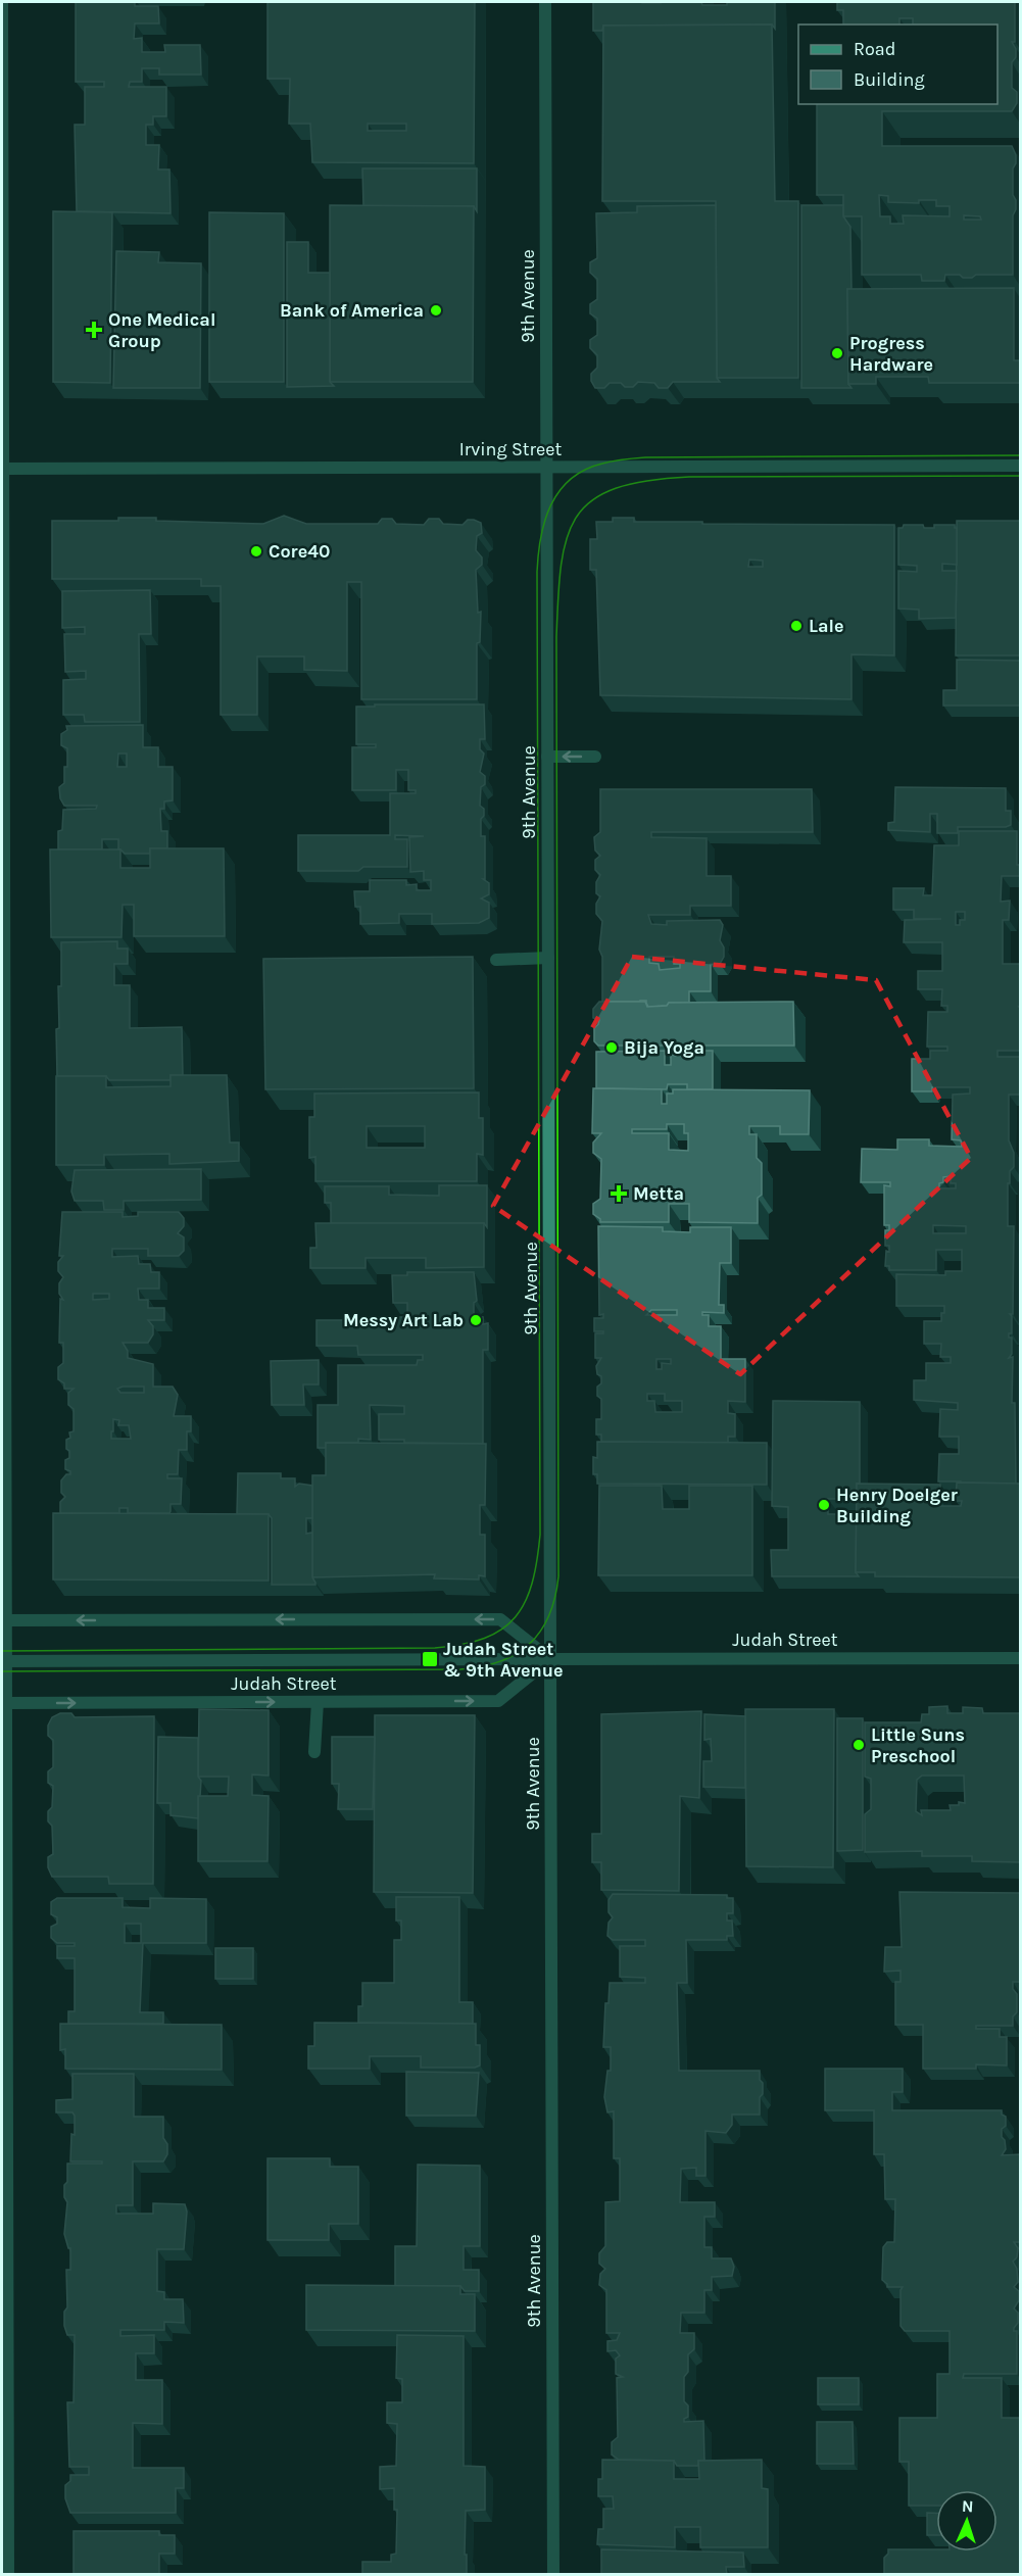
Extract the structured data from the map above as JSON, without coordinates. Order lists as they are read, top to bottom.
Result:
{
  "streets": {
    "street": ["9th Avenue", "Irving Street", "Judah Street"]
  },
  "crossings": [
    ["9th Avenue", "Irving Street"],
    ["9th Avenue", "Judah Street"]
  ],
  "places": {
    "other": [
      "Bank of America",
      "Progress Hardware",
      "Core40",
      "Lale",
      "Bija Yoga",
      "Messy Art Lab",
      "Henry Doelger Building",
      "Little Suns Preschool"
    ],
    "health": ["One Medical Group", "Metta"],
    "transit": ["Judah Street & 9th Avenue"]
  },
  "legend": ["Road", "Building"],
  "north": "top"
}
